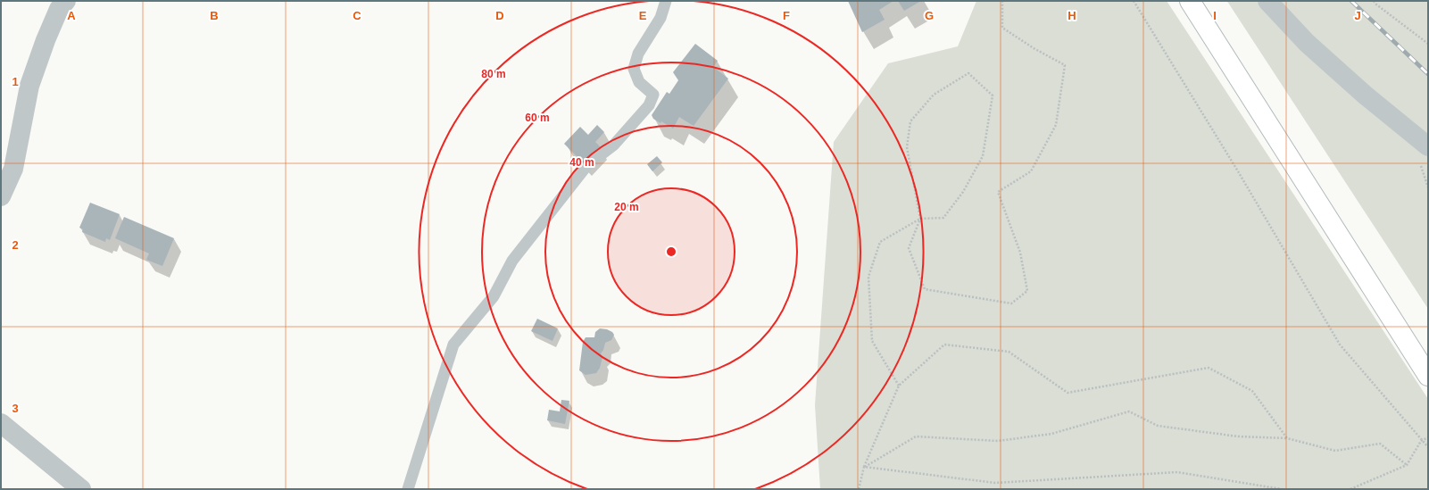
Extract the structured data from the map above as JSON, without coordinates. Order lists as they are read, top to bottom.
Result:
{
  "grid": {
    "columns": [
      "A",
      "B",
      "C",
      "D",
      "E",
      "F",
      "G",
      "H",
      "I",
      "J"
    ],
    "rows": ["1", "2", "3"]
  },
  "rings": [
    "80 m",
    "60 m",
    "40 m",
    "20 m"
  ]
}
